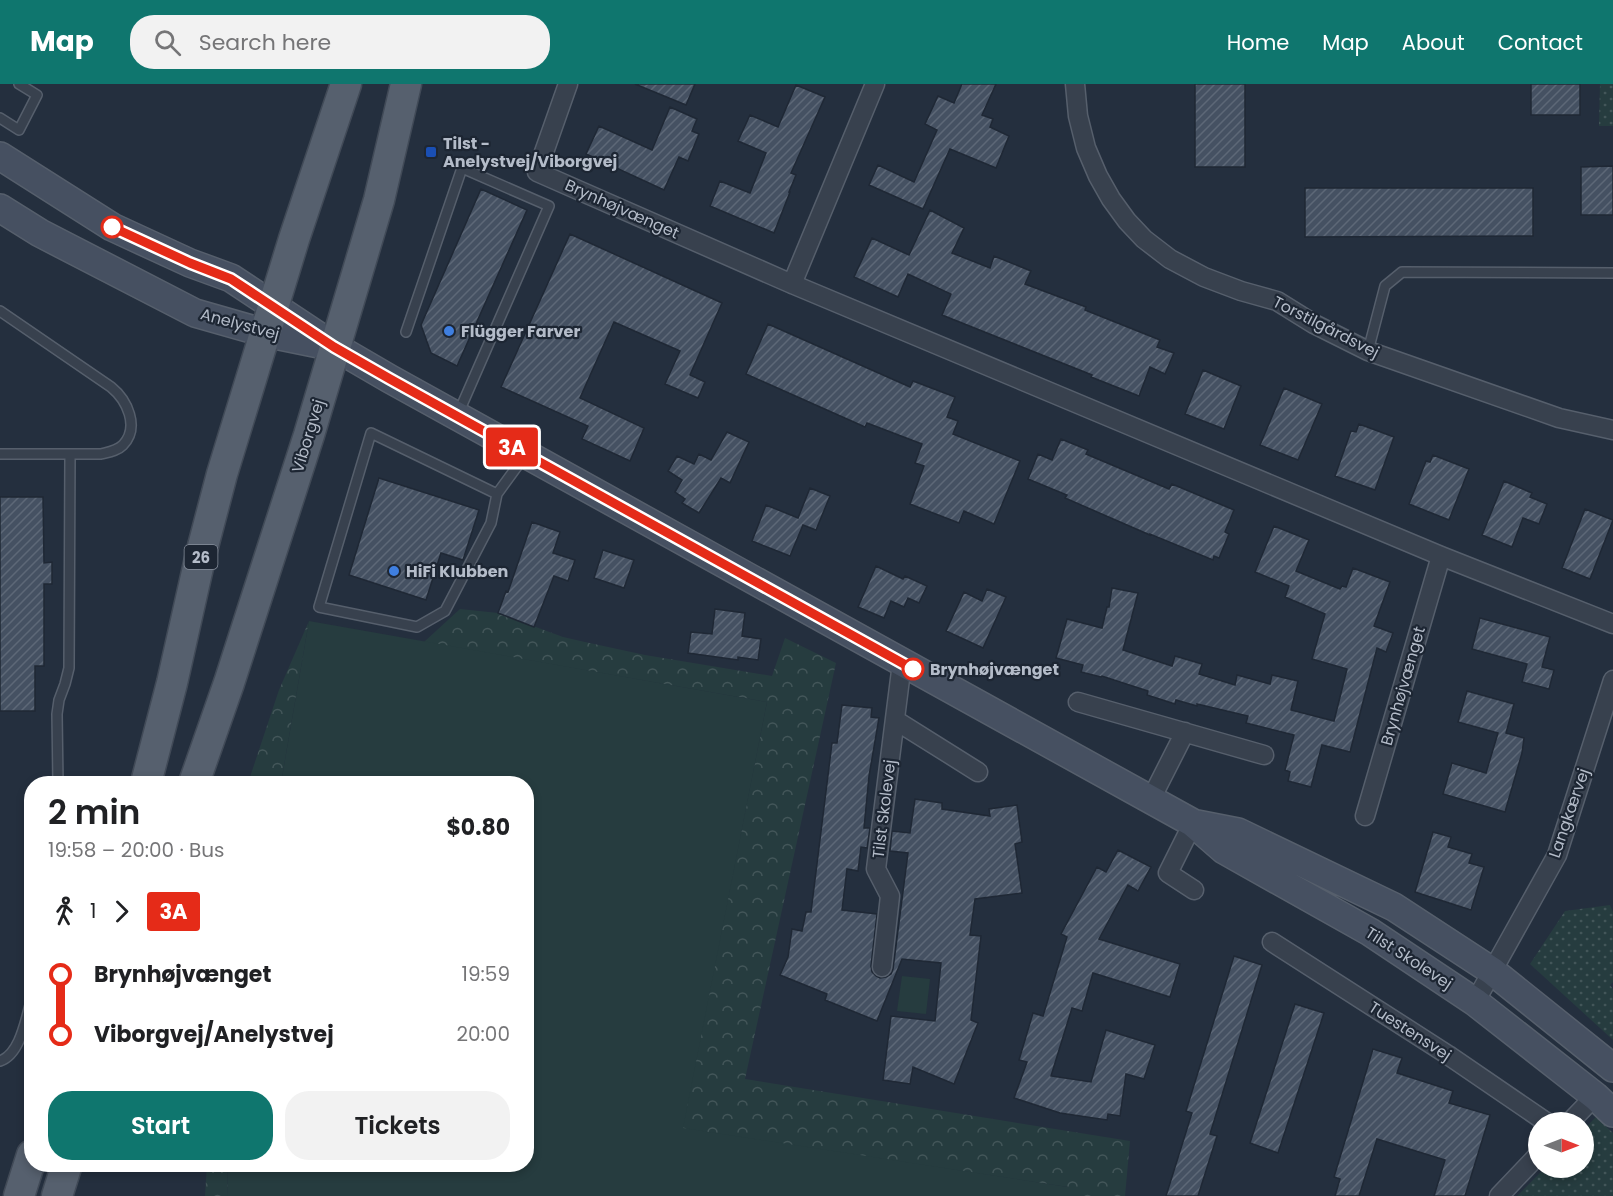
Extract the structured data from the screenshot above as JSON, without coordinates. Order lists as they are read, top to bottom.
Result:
{
  "streets": {
    "main road": ["Viborgvej", "26"],
    "street": [
      "Brynhøjvænget",
      "Anelystvej",
      "Torstilgårdsvej",
      "Tilst Skolevej",
      "Langkærvej",
      "Tuestensvej"
    ]
  },
  "crossings": [
    ["Anelystvej", "Viborgvej"],
    ["Anelystvej", "26"],
    ["Anelystvej", "Tilst Skolevej"],
    ["Viborgvej", "Tilst Skolevej"],
    ["Tilst Skolevej", "Langkærvej"]
  ],
  "places": {
    "transit": ["Tilst - Anelystvej/Viborgvej"],
    "other": ["Flügger Farver", "HiFi Klubben", "Brynhøjvænget"]
  },
  "lines": ["bus line 3A"],
  "north": "right",
  "page": {
    "header": "Map",
    "search": "Search here",
    "nav": [
      "Home",
      "Map",
      "About",
      "Contact"
    ],
    "on_map": "3A",
    "heading": ["2 min", "19:58 – 20:00 · Bus", "$0.80"],
    "legs": ["1", "3A"],
    "list": [
      {
        "name": "Brynhøjvænget",
        "value": "19:59"
      },
      {
        "name": "Viborgvej/Anelystvej",
        "value": "20:00"
      }
    ],
    "buttons": ["Start", "Tickets"]
  }
}
